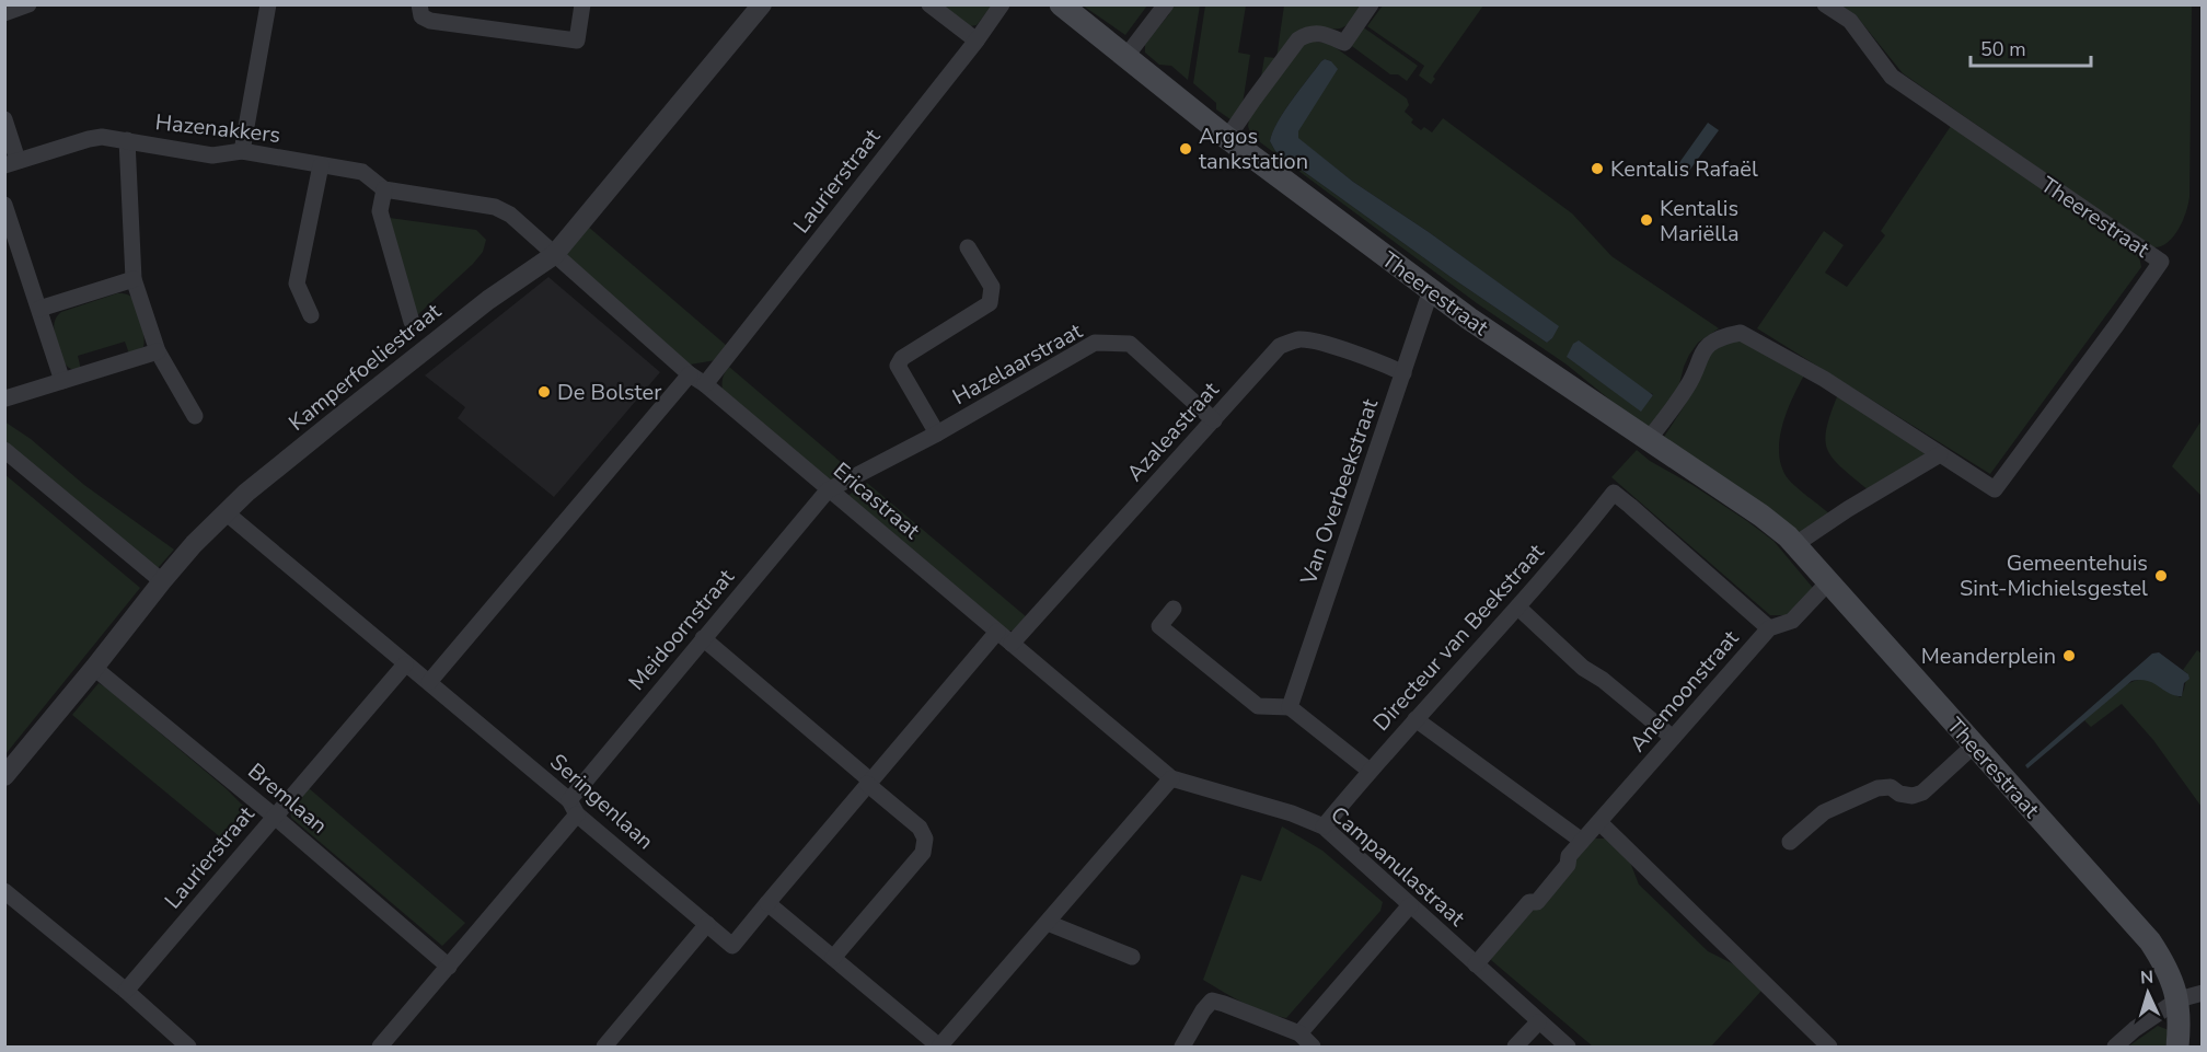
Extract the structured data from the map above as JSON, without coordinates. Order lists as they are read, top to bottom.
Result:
{
  "streets": {
    "main road": ["Theerestraat"],
    "street": [
      "Hazenakkers",
      "Laurierstraat",
      "Hazelaarstraat",
      "Kamperfoeliestraat",
      "Azaleastraat",
      "Van Overbeekstraat",
      "Ericastraat",
      "Meidoornstraat",
      "Directeur van Beekstraat",
      "Anemoonstraat",
      "Bremlaan",
      "Seringenlaan",
      "Campanulastraat"
    ]
  },
  "crossings": [
    ["Hazenakkers", "Kamperfoeliestraat"],
    ["Hazenakkers", "Ericastraat"],
    ["Laurierstraat", "Ericastraat"],
    ["Laurierstraat", "Bremlaan"],
    ["Laurierstraat", "Seringenlaan"],
    ["Theerestraat", "Van Overbeekstraat"],
    ["Theerestraat", "Anemoonstraat"],
    ["Hazelaarstraat", "Azaleastraat"],
    ["Hazelaarstraat", "Ericastraat"],
    ["Hazelaarstraat", "Meidoornstraat"],
    ["Kamperfoeliestraat", "Ericastraat"],
    ["Kamperfoeliestraat", "Bremlaan"],
    ["Kamperfoeliestraat", "Seringenlaan"],
    ["Azaleastraat", "Van Overbeekstraat"],
    ["Azaleastraat", "Ericastraat"],
    ["Ericastraat", "Meidoornstraat"],
    ["Ericastraat", "Campanulastraat"],
    ["Meidoornstraat", "Bremlaan"],
    ["Meidoornstraat", "Seringenlaan"],
    ["Directeur van Beekstraat", "Anemoonstraat"],
    ["Directeur van Beekstraat", "Campanulastraat"]
  ],
  "places": [
    "Argos tankstation",
    "Kentalis Rafaël",
    "Kentalis Mariëlla",
    "De Bolster",
    "Gemeentehuis Sint-Michielsgestel",
    "Meanderplein"
  ],
  "scale_bar": "50 m",
  "north": "top"
}
